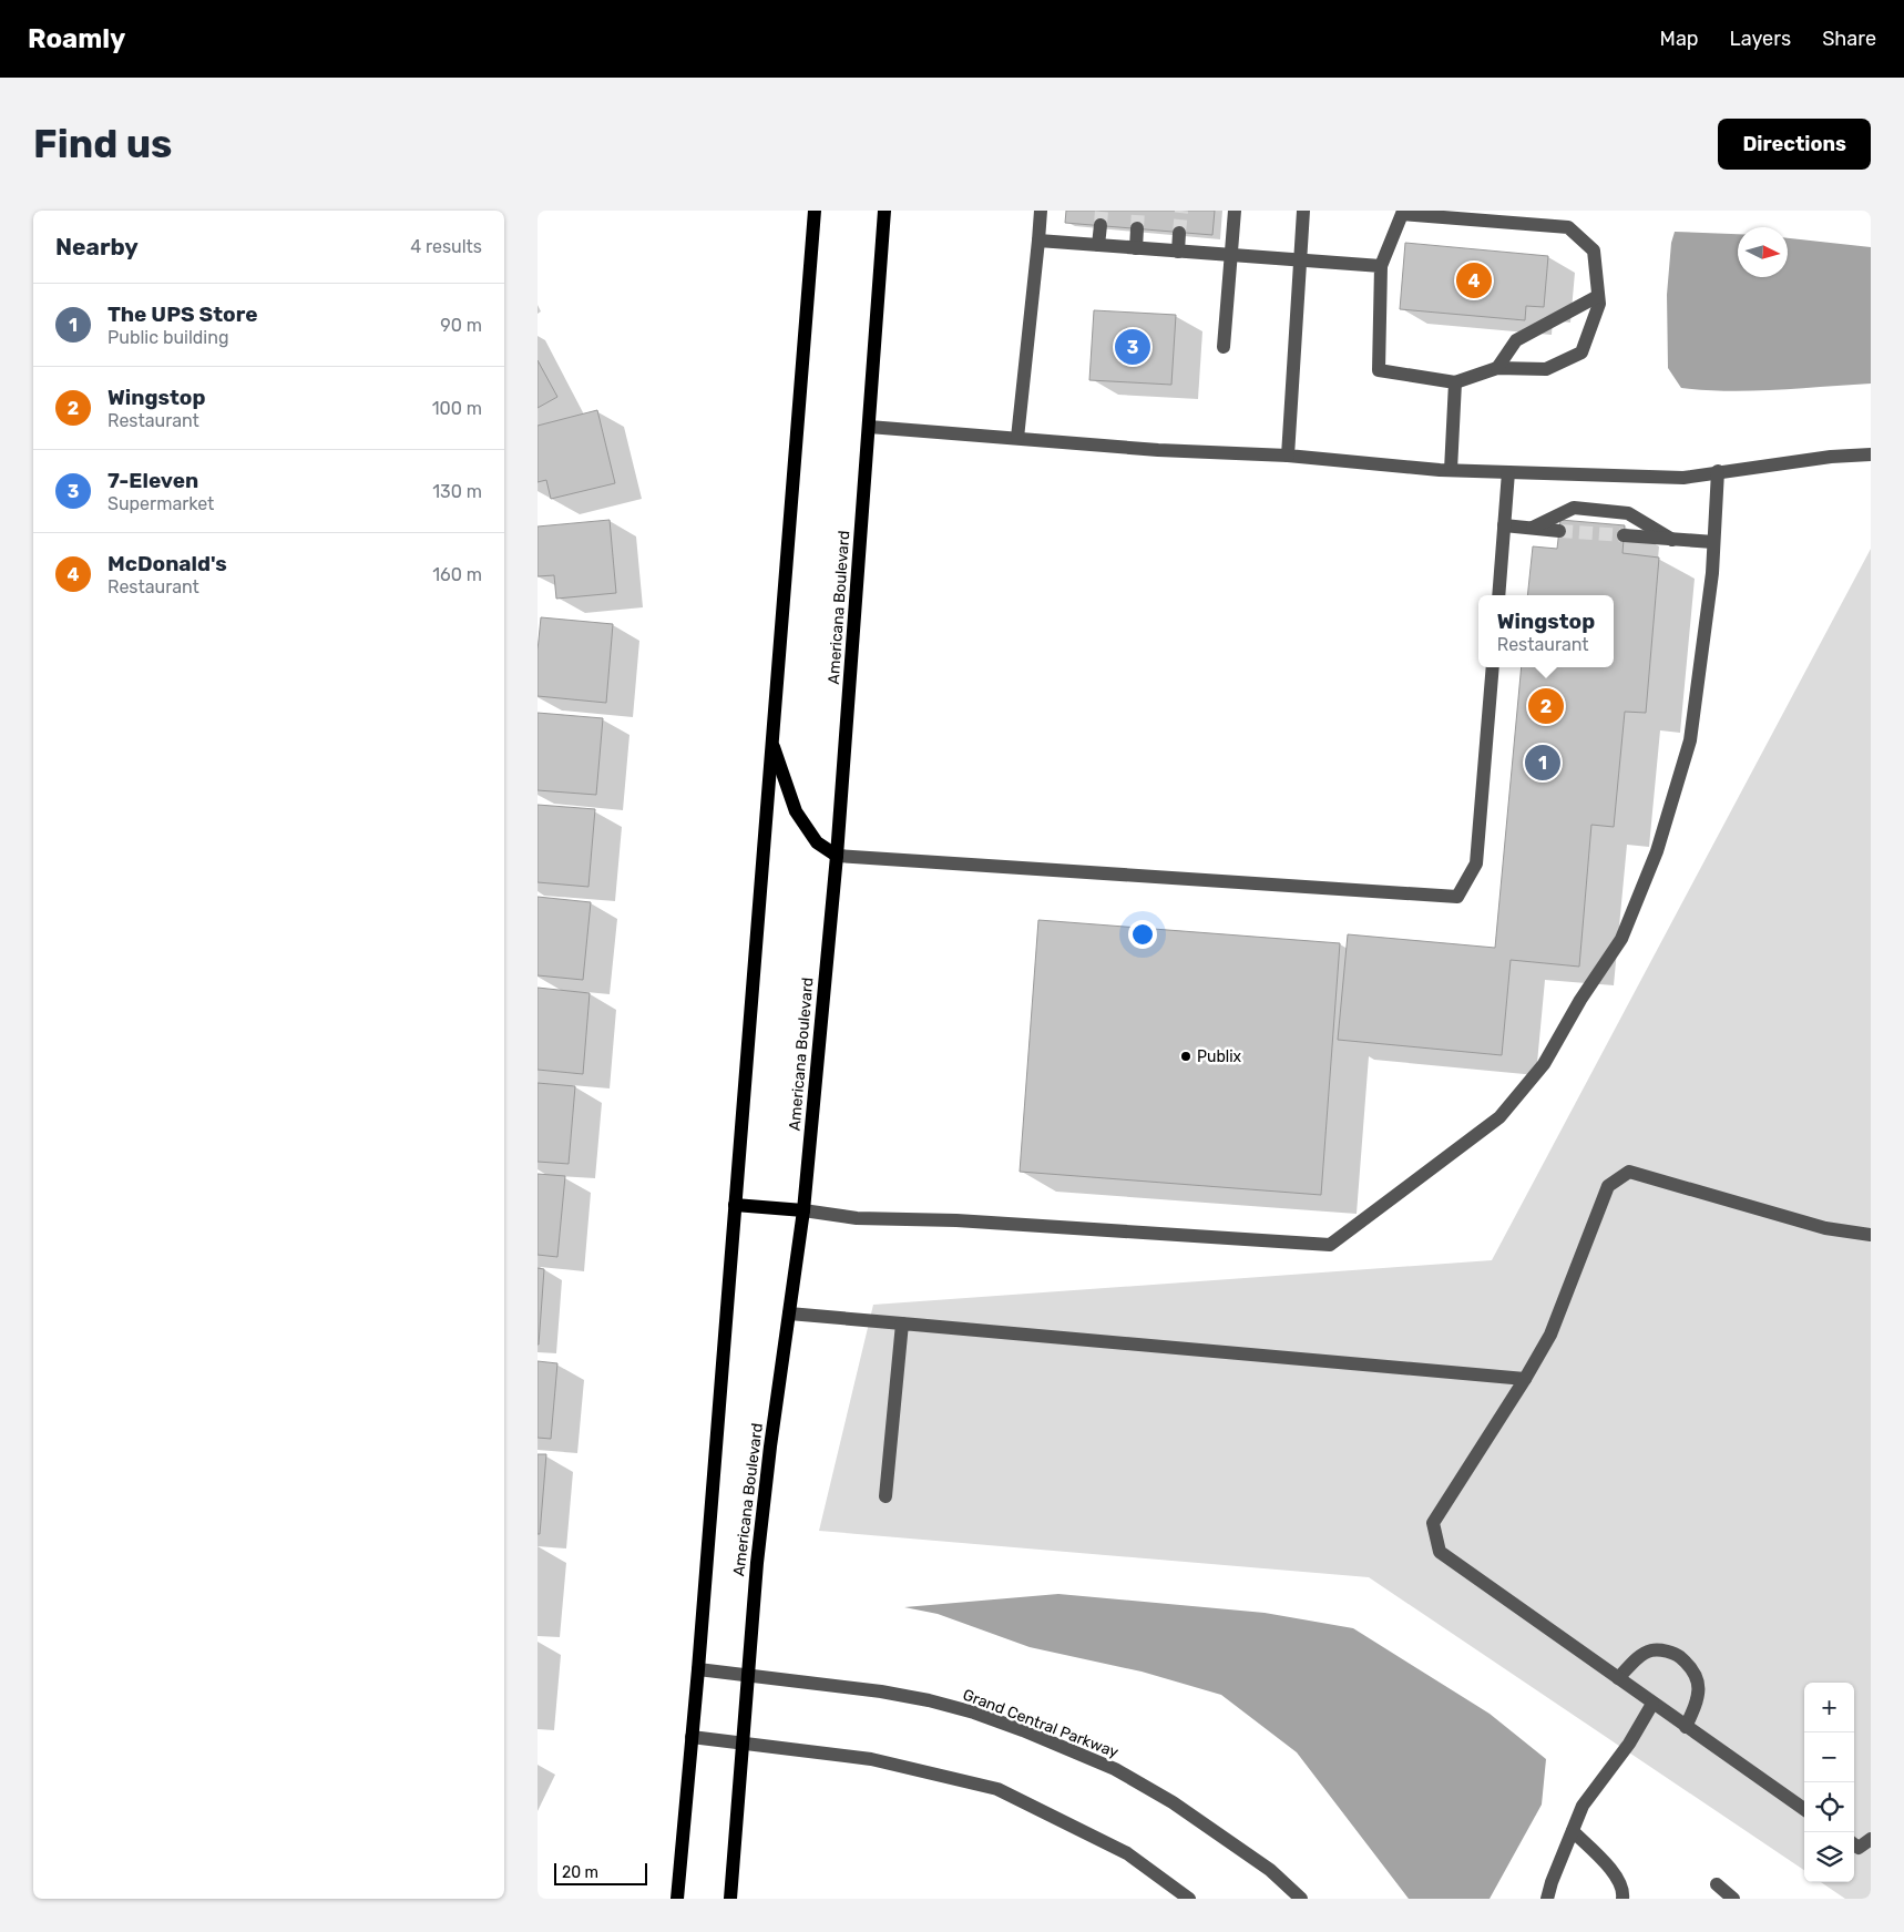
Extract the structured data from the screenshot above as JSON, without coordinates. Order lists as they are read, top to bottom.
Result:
{
  "streets": {
    "main road": ["Americana Boulevard"],
    "street": ["Grand Central Parkway"]
  },
  "crossings": [
    ["Americana Boulevard", "Grand Central Parkway"]
  ],
  "places": ["Publix"],
  "scale_bar": "20 m",
  "north": "right",
  "page": {
    "header": "Roamly",
    "nav": ["Map", "Layers", "Share"],
    "buttons": "Directions",
    "title": "Find us",
    "heading": ["Nearby", "4 results"],
    "pins": [
      "4",
      "3",
      "2",
      "1"
    ],
    "list": [
      {
        "mark": "1",
        "name": "The UPS Store",
        "note": "Public building",
        "value": "90 m"
      },
      {
        "mark": "2",
        "name": "Wingstop",
        "note": "Restaurant",
        "value": "100 m"
      },
      {
        "mark": "3",
        "name": "7-Eleven",
        "note": "Supermarket",
        "value": "130 m"
      },
      {
        "mark": "4",
        "name": "McDonald's",
        "note": "Restaurant",
        "value": "160 m"
      }
    ],
    "popup": ["Wingstop", "Restaurant"],
    "map_buttons": ["+", "−"],
    "scale": "20 m"
  }
}
